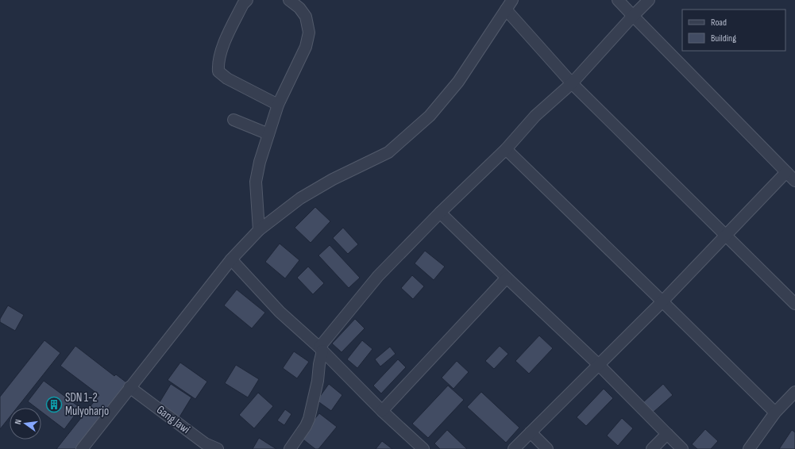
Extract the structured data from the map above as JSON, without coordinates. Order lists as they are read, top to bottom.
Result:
{
  "streets": {
    "street": ["Gang Jawi"]
  },
  "places": {
    "building": ["SDN 1-2 Mulyoharjo"]
  },
  "legend": ["Road", "Building"],
  "north": "left"
}
